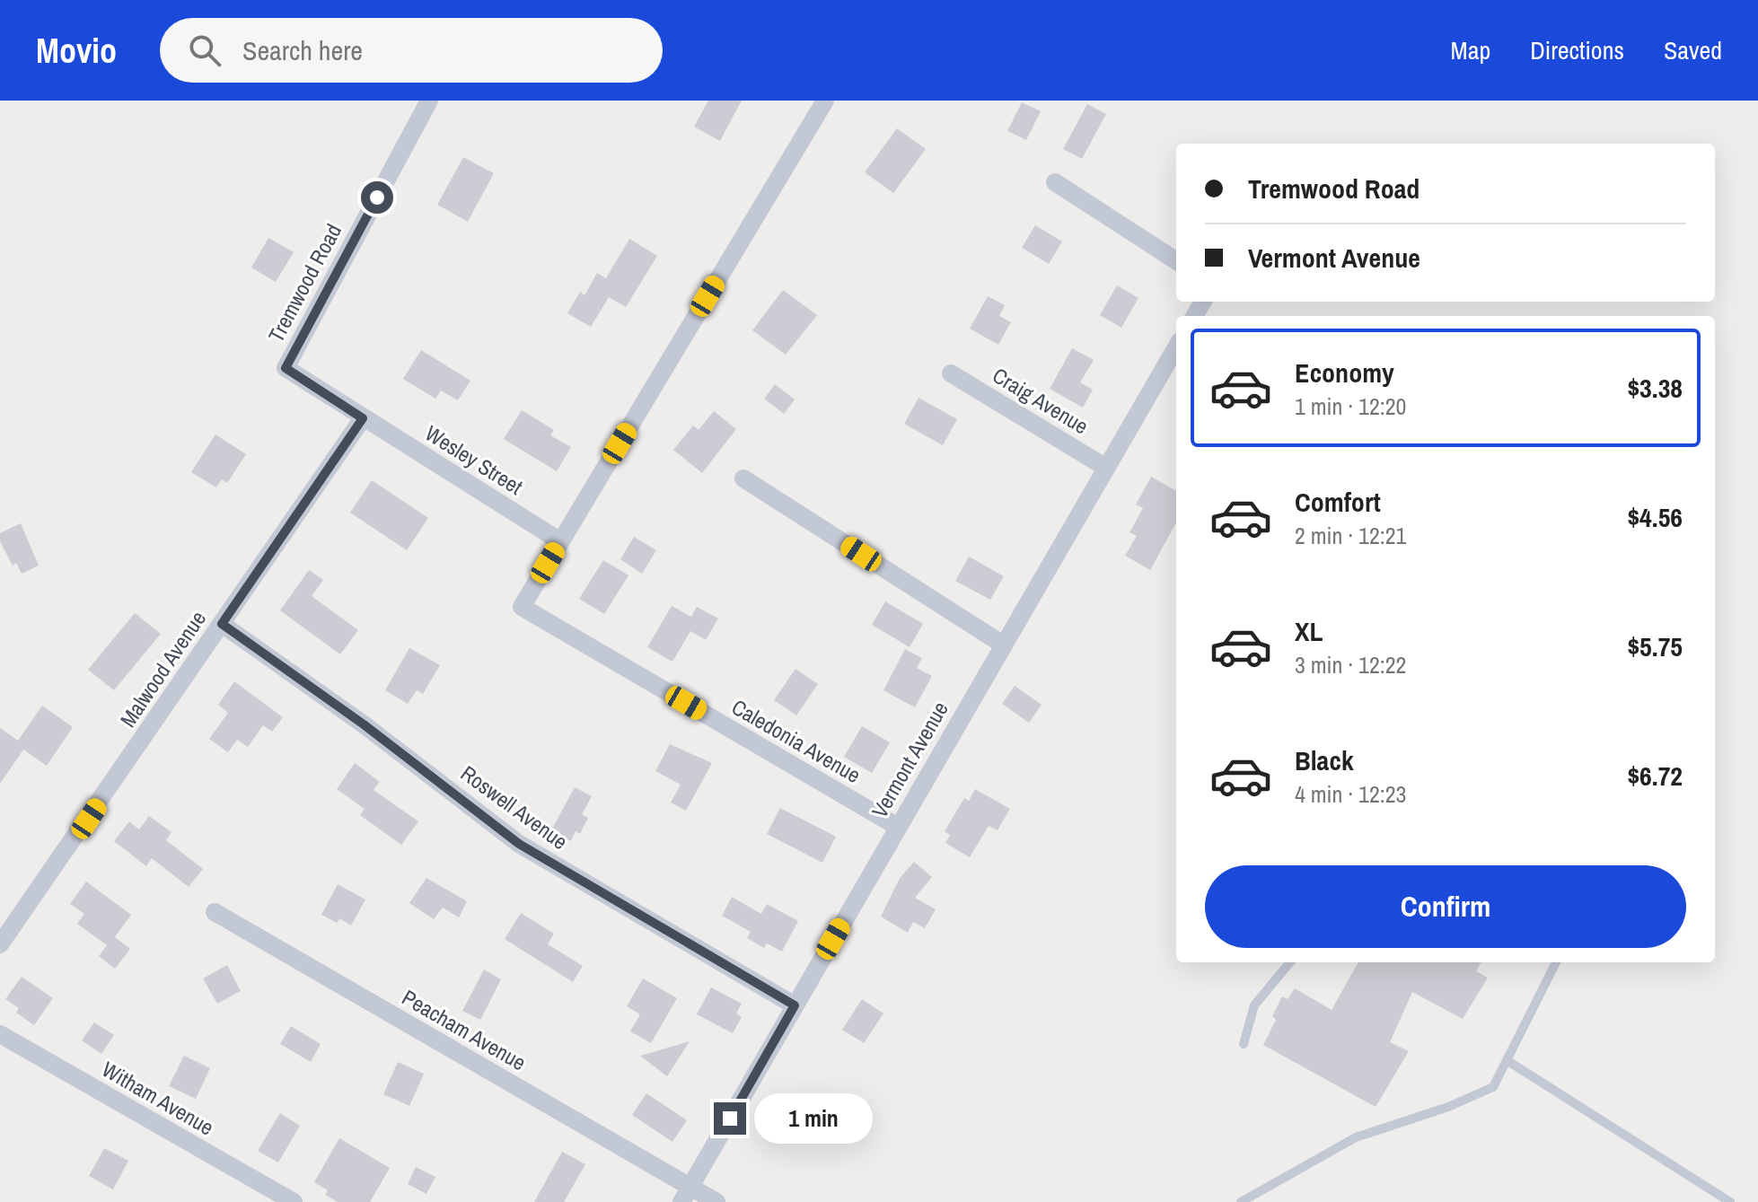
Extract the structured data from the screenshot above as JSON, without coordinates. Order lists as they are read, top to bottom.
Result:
{
  "streets": {
    "street": [
      "Tremwood Road",
      "Craig Avenue",
      "Wesley Street",
      "Malwood Avenue",
      "Caledonia Avenue",
      "Vermont Avenue",
      "Roswell Avenue",
      "Peacham Avenue",
      "Witham Avenue"
    ]
  },
  "crossings": [
    ["Tremwood Road", "Wesley Street"],
    ["Tremwood Road", "Malwood Avenue"],
    ["Craig Avenue", "Vermont Avenue"],
    ["Wesley Street", "Malwood Avenue"],
    ["Wesley Street", "Caledonia Avenue"],
    ["Malwood Avenue", "Roswell Avenue"],
    ["Caledonia Avenue", "Vermont Avenue"],
    ["Vermont Avenue", "Roswell Avenue"],
    ["Vermont Avenue", "Peacham Avenue"]
  ],
  "page": {
    "header": "Movio",
    "search": "Search here",
    "nav": ["Map", "Directions", "Saved"],
    "banner": ["Tremwood Road", "Vermont Avenue"],
    "list": [
      {
        "name": "Economy",
        "note": "1 min · 12:20",
        "value": "$3.38"
      },
      {
        "name": "Comfort",
        "note": "2 min · 12:21",
        "value": "$4.56"
      },
      {
        "name": "XL",
        "note": "3 min · 12:22",
        "value": "$5.75"
      },
      {
        "name": "Black",
        "note": "4 min · 12:23",
        "value": "$6.72"
      }
    ],
    "buttons": "Confirm",
    "bubble": "1 min"
  }
}
